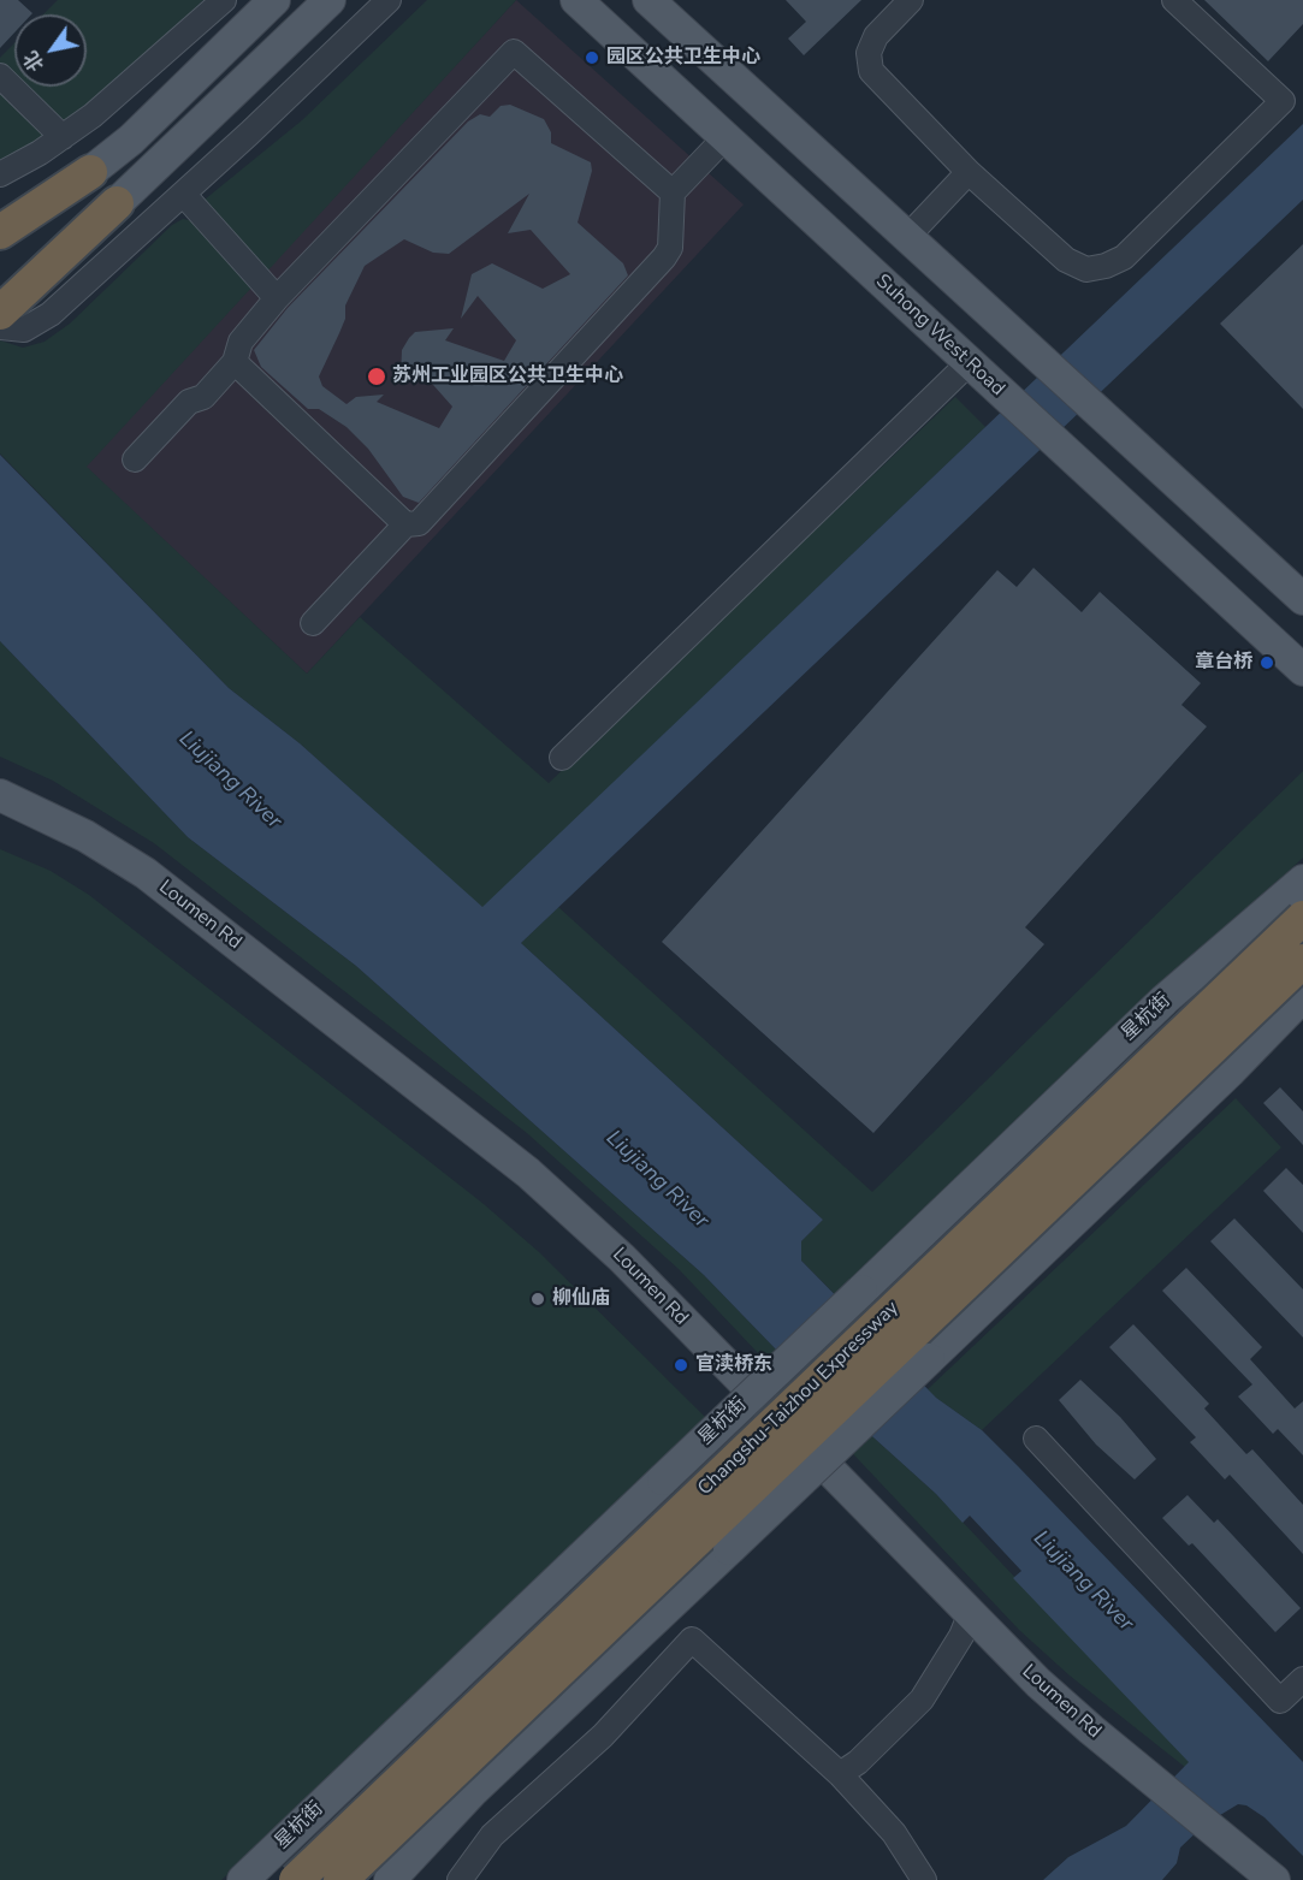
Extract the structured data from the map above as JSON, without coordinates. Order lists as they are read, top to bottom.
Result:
{
  "streets": {
    "highway": ["Changshu-Taizhou Expressway"],
    "main road": ["Suhong West Road", "Loumen Rd", "星杭街"]
  },
  "water": ["Liujiang River"],
  "places": [
    "园区公共卫生中心",
    "苏州工业园区公共卫生中心",
    "章台桥",
    "柳仙庙",
    "官渎桥东"
  ],
  "north": "bottom left"
}
